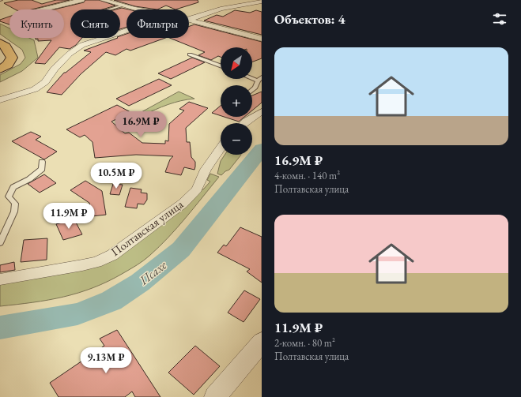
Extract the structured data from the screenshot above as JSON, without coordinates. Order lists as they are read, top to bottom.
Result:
{
  "streets": {
    "street": ["Полтавская улица"]
  },
  "water": ["Псахе"],
  "north": "bottom left",
  "page": {
    "heading": "Объектов: 4",
    "chip": ["Купить", "Снять", "Фильтры"],
    "list": [
      {
        "name": "16.9M ₽",
        "note": "4-комн. · 140 m² · Полтавская улица"
      },
      {
        "name": "11.9M ₽",
        "note": "2-комн. · 80 m² · Полтавская улица"
      }
    ],
    "map_buttons": ["+", "−"],
    "price": [
      "16.9M ₽",
      "10.5M ₽",
      "11.9M ₽",
      "9.13M ₽"
    ]
  }
}
